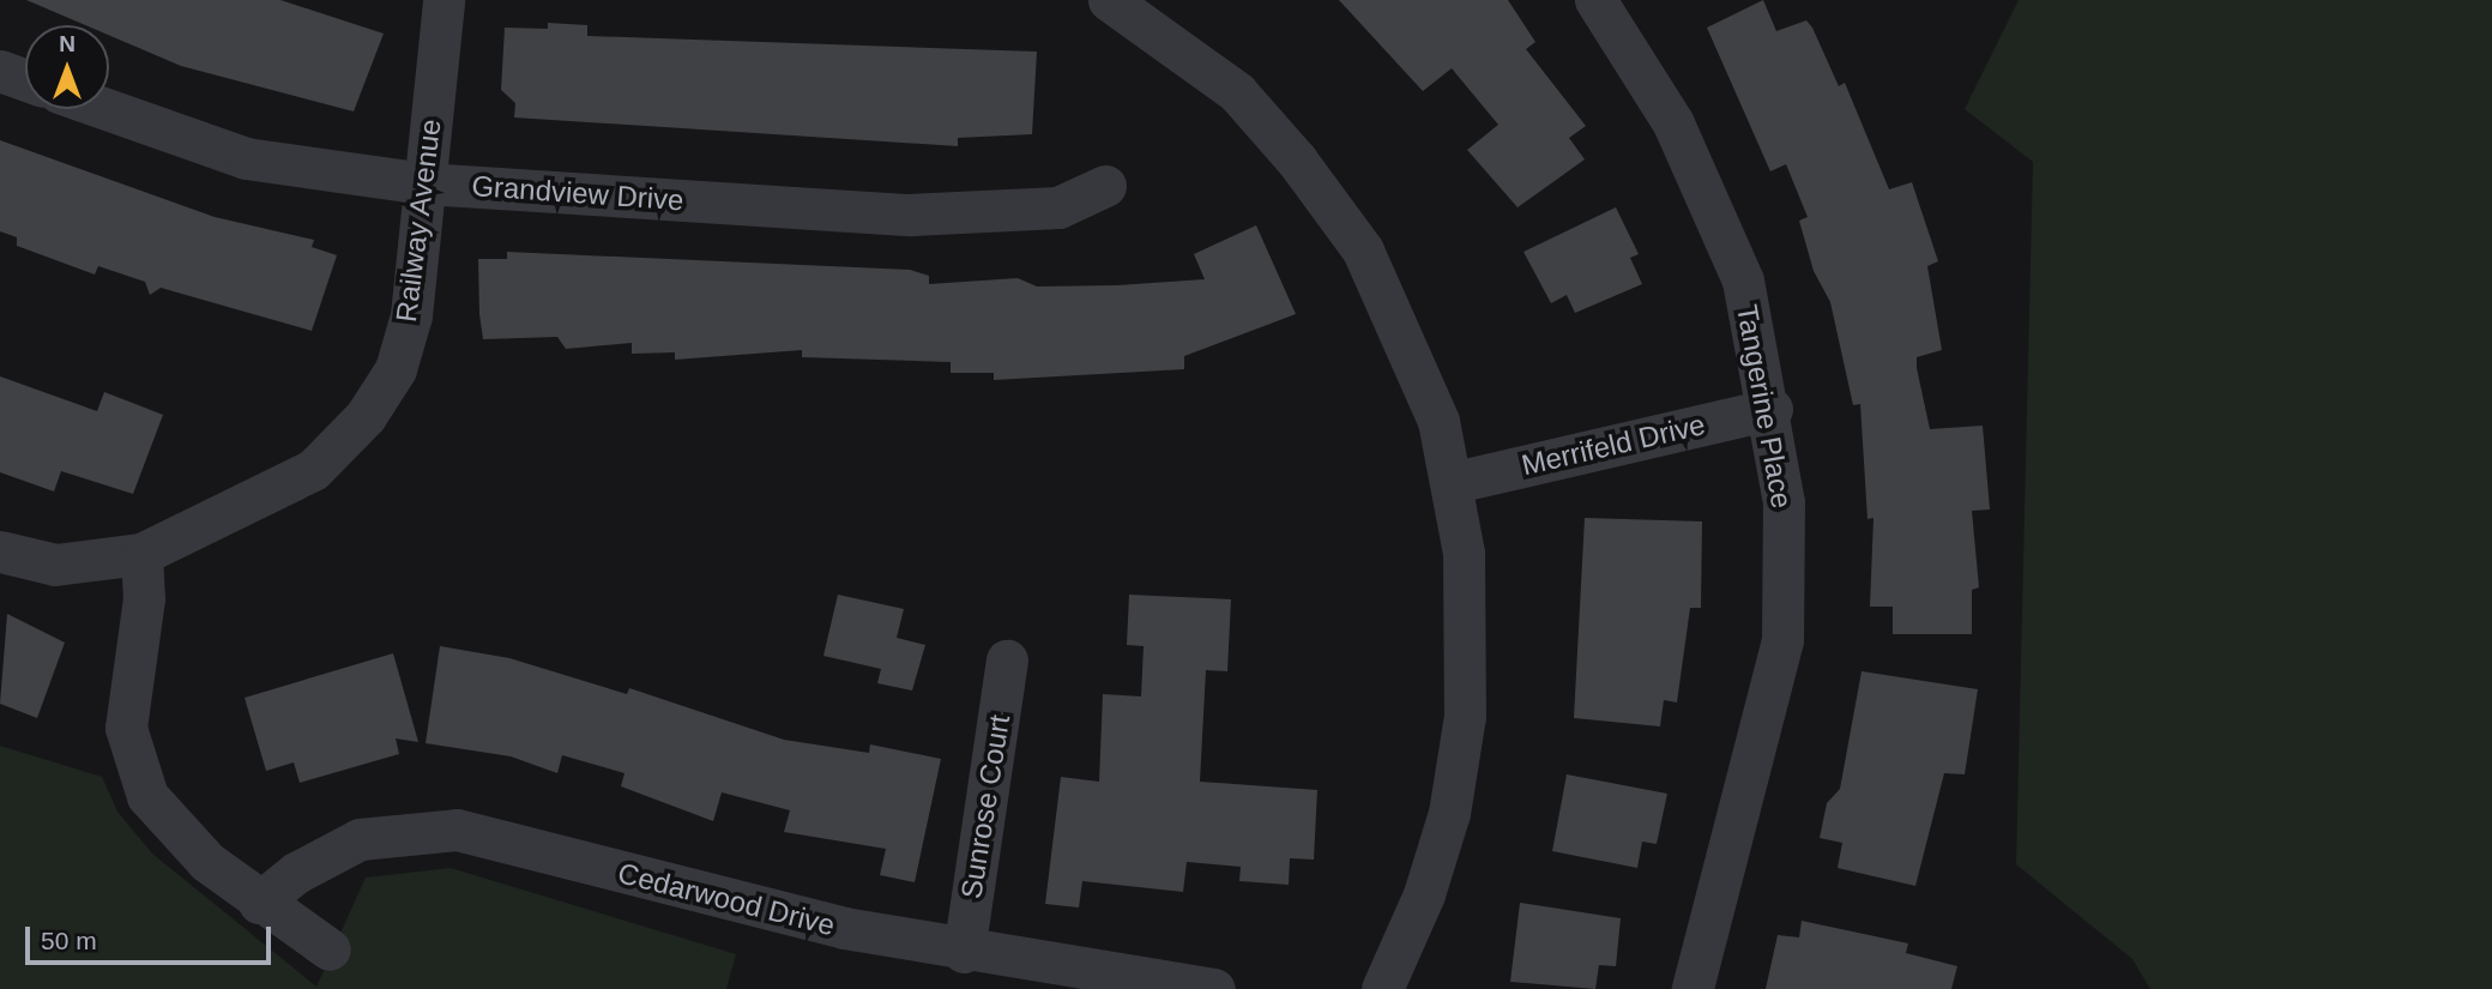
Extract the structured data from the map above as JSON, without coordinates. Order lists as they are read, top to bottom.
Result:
{
  "streets": {
    "street": [
      "Grandview Drive",
      "Railway Avenue",
      "Tangerine Place",
      "Merrifeld Drive",
      "Sunrose Court",
      "Cedarwood Drive"
    ]
  },
  "crossings": [
    ["Grandview Drive", "Railway Avenue"],
    ["Tangerine Place", "Merrifeld Drive"],
    ["Sunrose Court", "Cedarwood Drive"]
  ],
  "scale_bar": "50 m",
  "north": "top"
}
